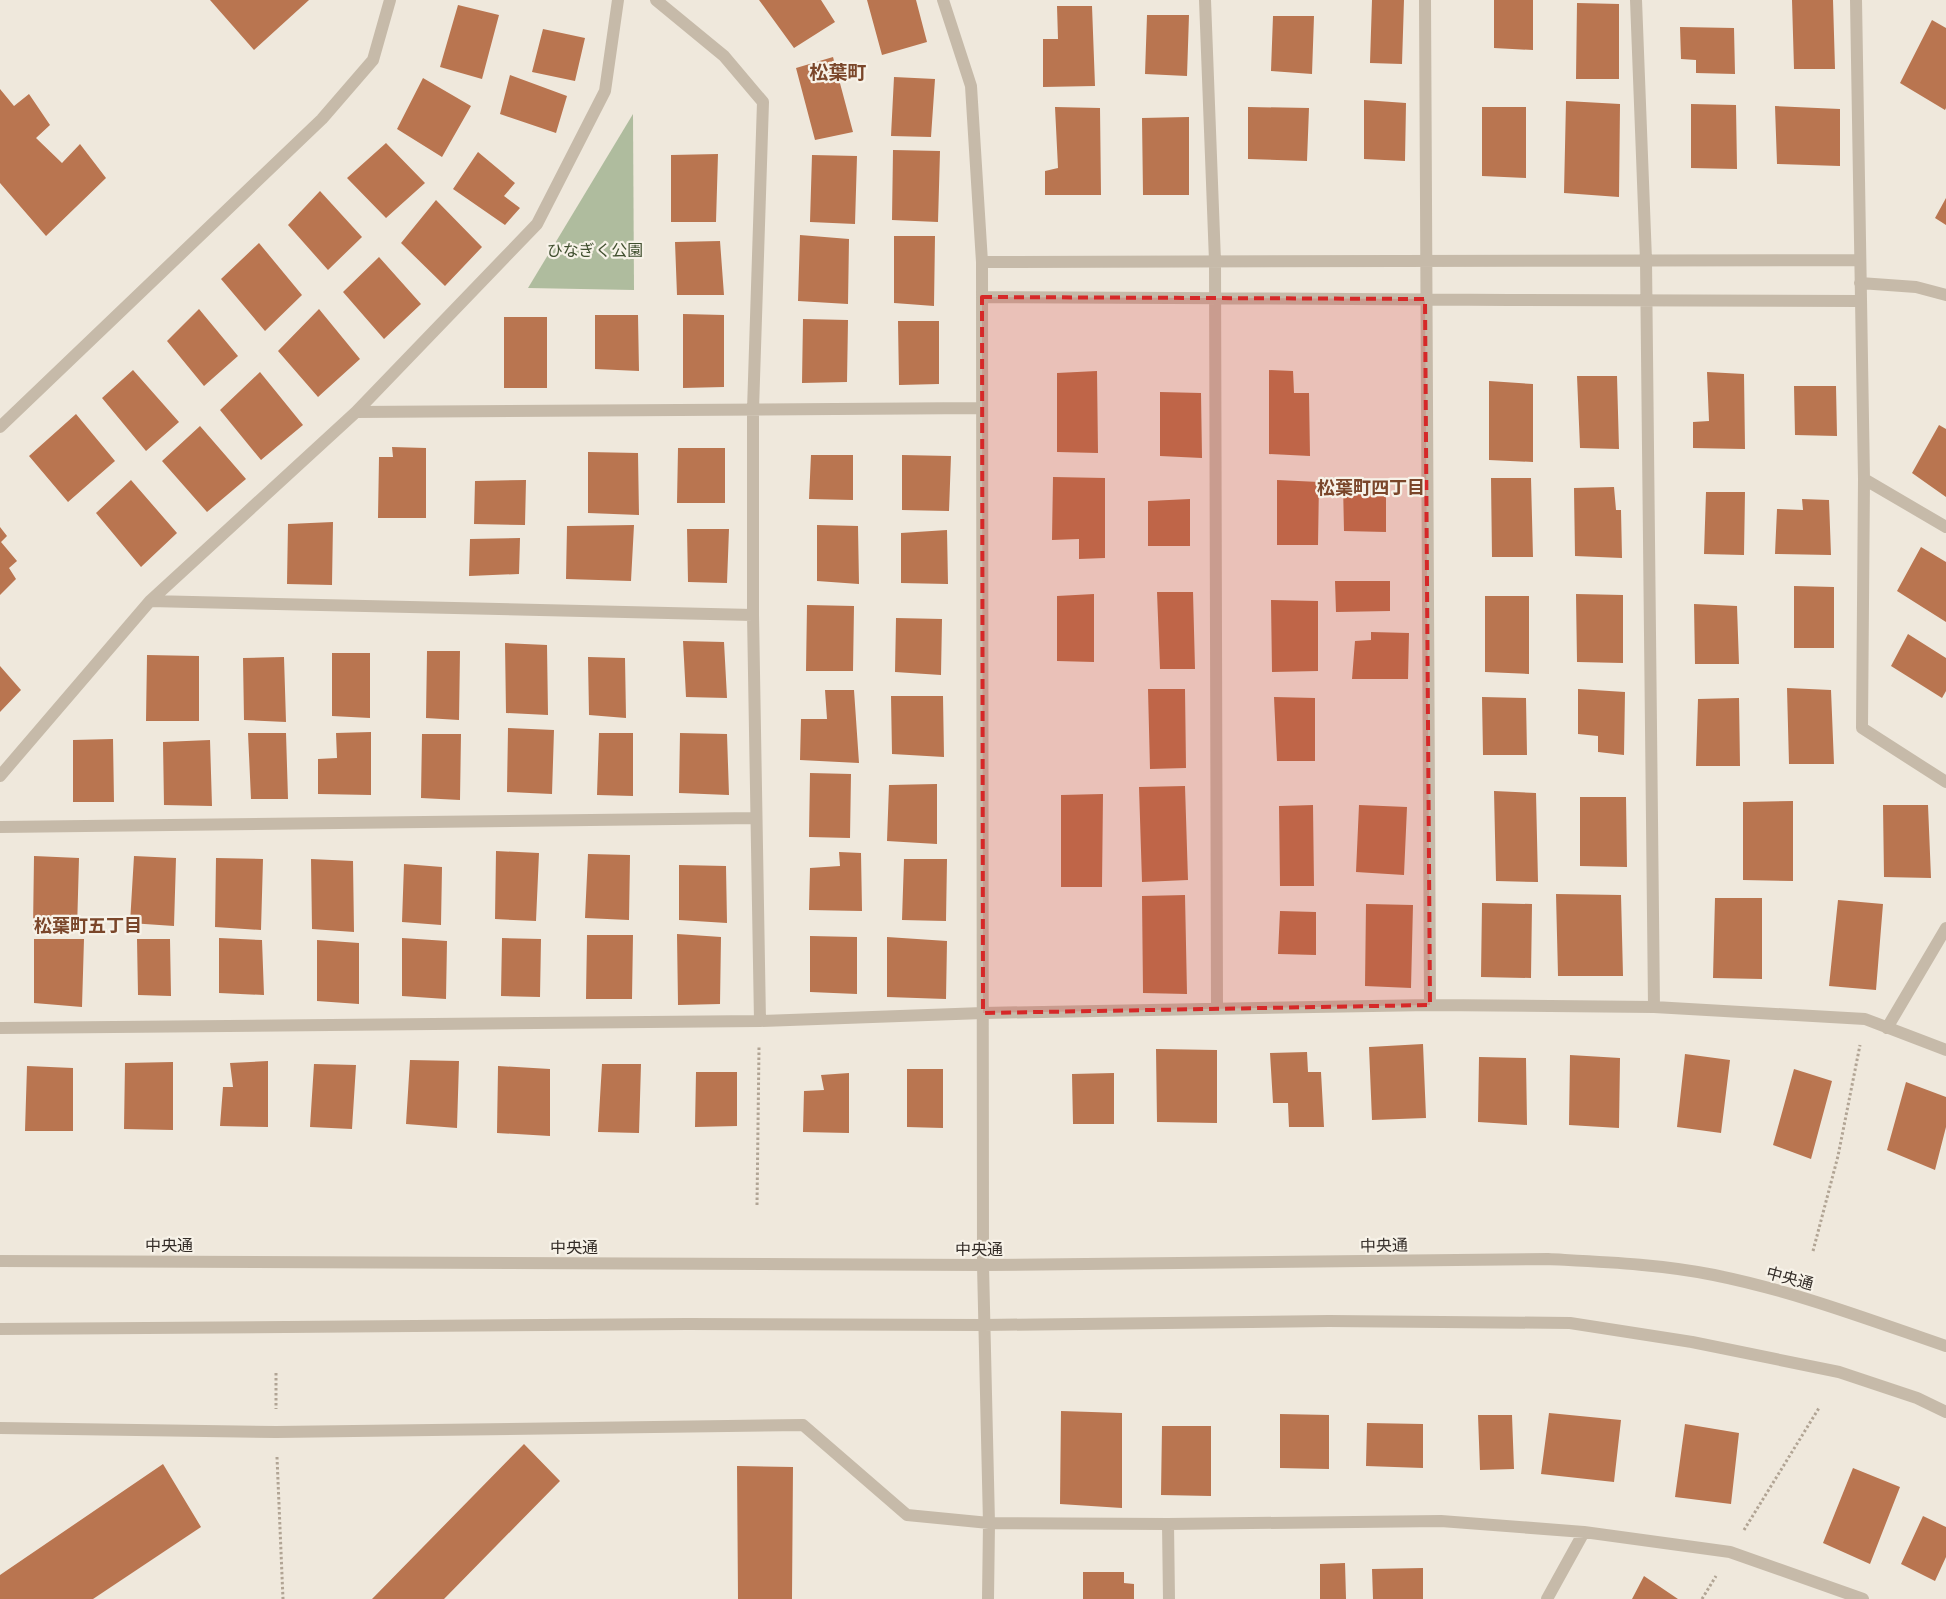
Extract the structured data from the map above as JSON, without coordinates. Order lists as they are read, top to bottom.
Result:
{
  "streets": {
    "street": ["中央通"]
  },
  "districts": ["松葉町", "松葉町四丁目", "松葉町五丁目"],
  "parks": ["ひなぎく公園"]
}
